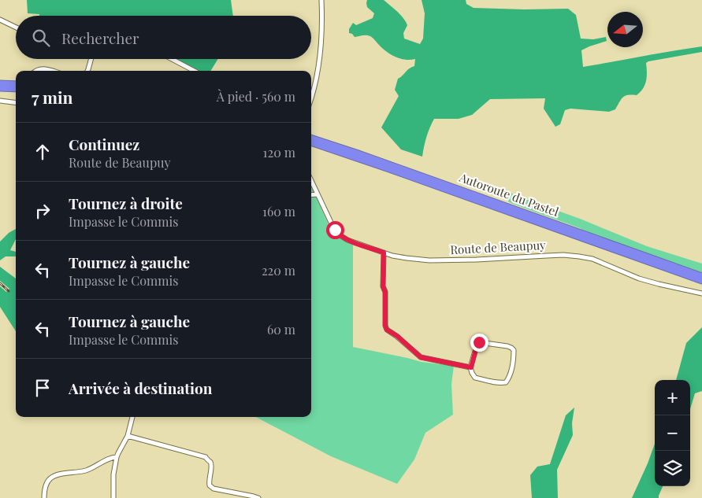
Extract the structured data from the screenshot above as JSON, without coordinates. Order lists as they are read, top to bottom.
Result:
{
  "streets": {
    "highway": ["Autoroute du Pastel"],
    "street": ["Route de Beaupuy"]
  },
  "north": "left",
  "page": {
    "search": "Rechercher",
    "heading": ["7 min", "À pied · 560 m"],
    "list": [
      ["Continuez", "Route de Beaupuy", "120 m"],
      ["Tournez à droite", "Impasse le Commis", "160 m"],
      ["Tournez à gauche", "Impasse le Commis", "220 m"],
      ["Tournez à gauche", "Impasse le Commis", "60 m"],
      "Arrivée à destination"
    ],
    "map_buttons": ["+", "−"]
  }
}
